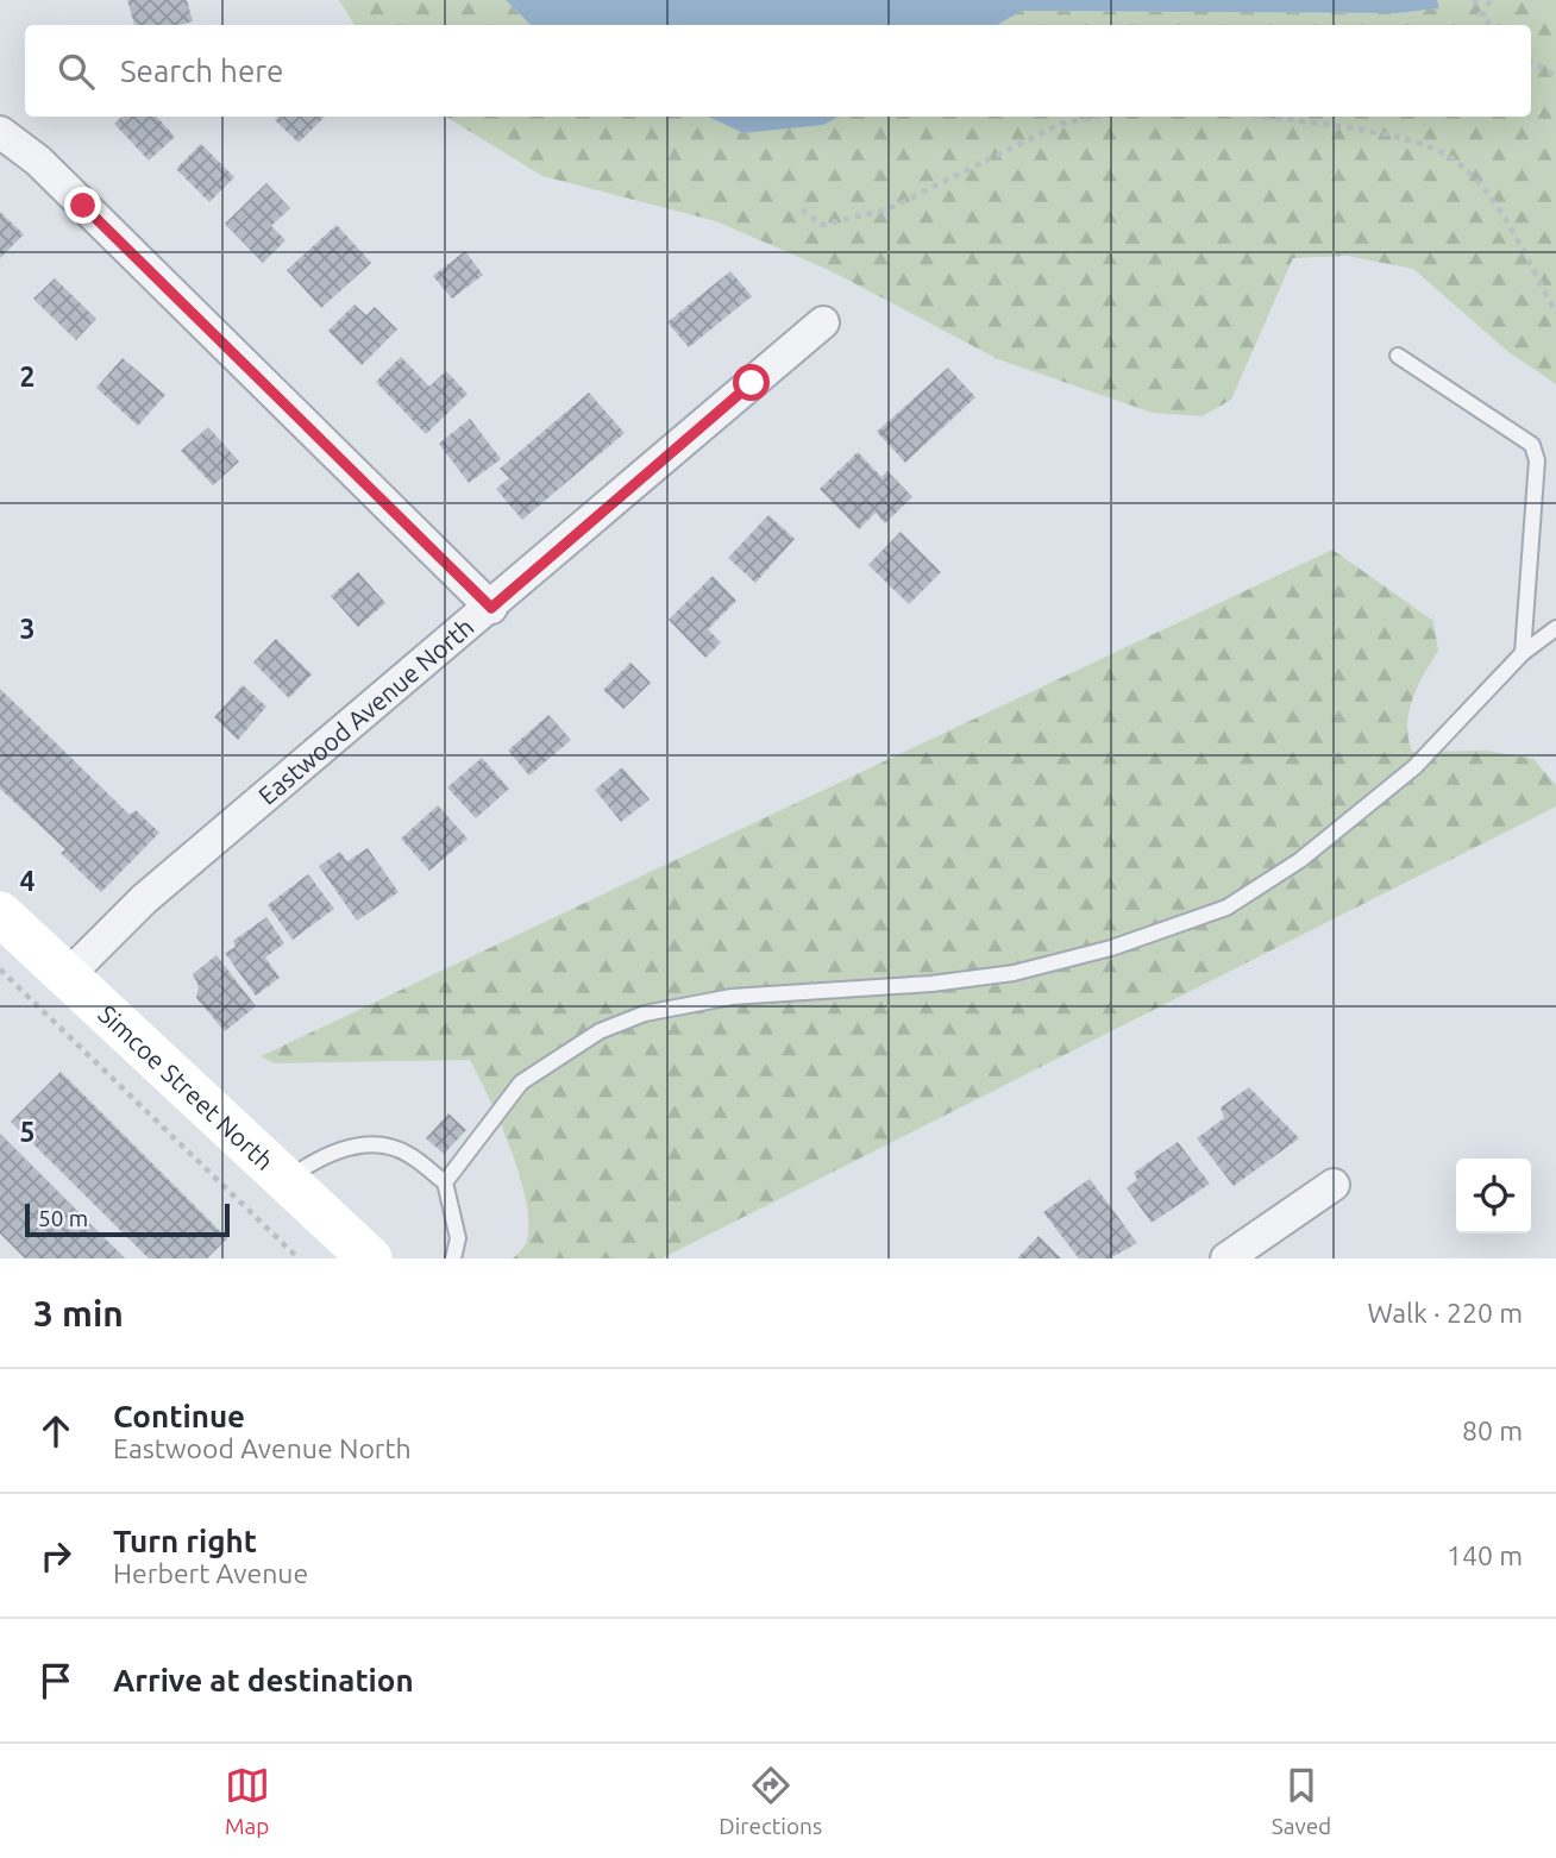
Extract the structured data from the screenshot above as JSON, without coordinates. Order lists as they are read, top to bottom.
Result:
{
  "streets": {
    "main road": ["Simcoe Street North"],
    "street": ["Eastwood Avenue North"]
  },
  "crossings": [
    ["Eastwood Avenue North", "Simcoe Street North"]
  ],
  "scale_bar": "50 m",
  "page": {
    "search": "Search here",
    "scale": "50 m",
    "heading": ["3 min", "Walk · 220 m"],
    "list": [
      ["Continue", "Eastwood Avenue North", "80 m"],
      ["Turn right", "Herbert Avenue", "140 m"],
      "Arrive at destination"
    ],
    "nav": ["Map", "Directions", "Saved"]
  },
  "grid": {
    "rows": [
      "2",
      "3",
      "4",
      "5"
    ]
  }
}
